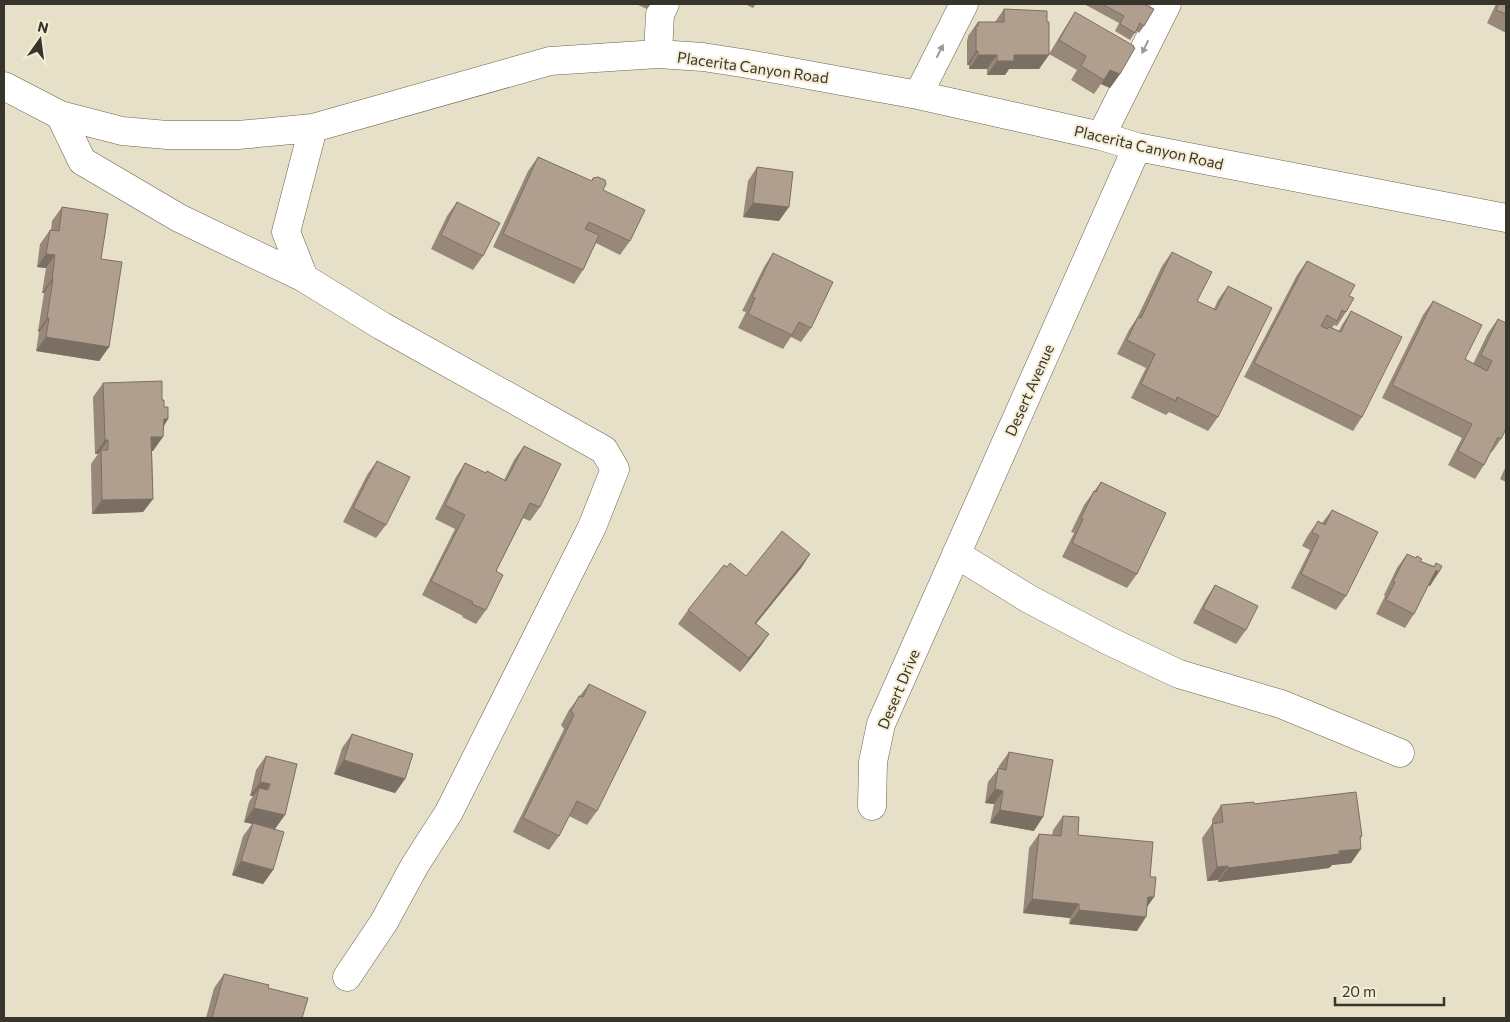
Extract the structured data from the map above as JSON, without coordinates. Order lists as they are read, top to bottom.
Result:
{
  "streets": {
    "street": ["Placerita Canyon Road", "Desert Avenue", "Desert Drive"]
  },
  "crossings": [
    ["Placerita Canyon Road", "Desert Avenue"],
    ["Desert Avenue", "Desert Drive"]
  ],
  "scale_bar": "20 m",
  "north": "top"
}
